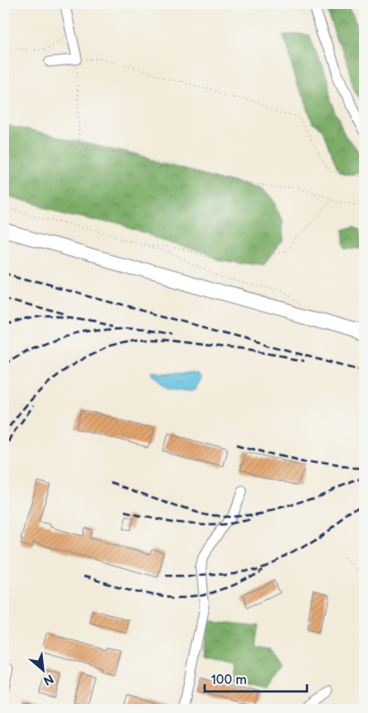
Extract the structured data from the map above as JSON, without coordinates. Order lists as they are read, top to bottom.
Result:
{
  "scale_bar": "100 m",
  "north": "bottom right"
}
